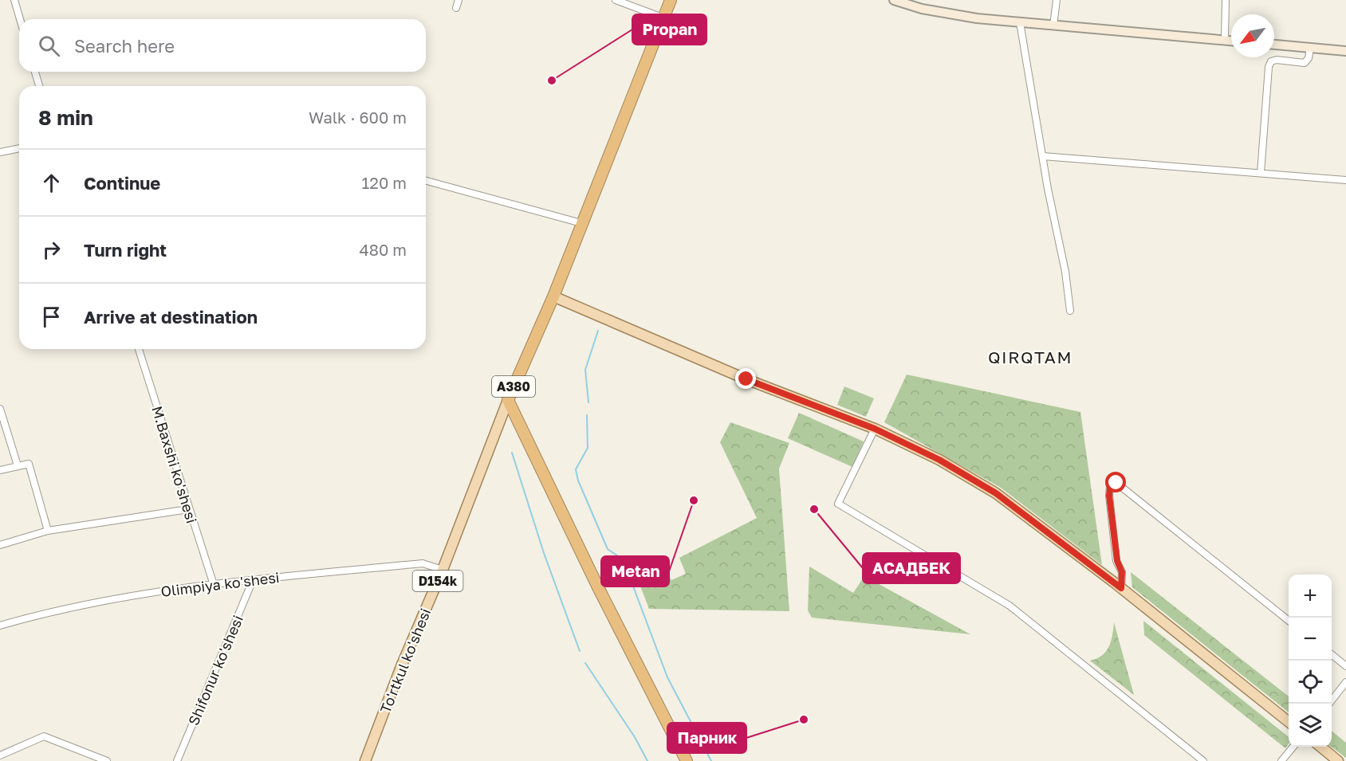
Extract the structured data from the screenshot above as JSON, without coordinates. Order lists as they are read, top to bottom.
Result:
{
  "streets": {
    "highway": ["A380"],
    "main road": ["D154k", "To'rtkul ko'shesi"],
    "street": ["M.Baxshi ko'shesi", "Olimpiya ko'shesi", "Shifonur ko'shesi"]
  },
  "crossings": [
    ["A380", "To'rtkul ko'shesi"],
    ["M.Baxshi ko'shesi", "Olimpiya ko'shesi"],
    ["Olimpiya ko'shesi", "To'rtkul ko'shesi"],
    ["Olimpiya ko'shesi", "Shifonur ko'shesi"]
  ],
  "districts": ["QIRQTAM"],
  "places": [
    "Propan",
    "Metan",
    "АСАДБЕК",
    "Парник"
  ],
  "north": "bottom left",
  "page": {
    "search": "Search here",
    "heading": ["8 min", "Walk · 600 m"],
    "list": [
      ["Continue", "120 m"],
      ["Turn right", "480 m"],
      "Arrive at destination"
    ],
    "map_buttons": ["+", "−"]
  }
}
